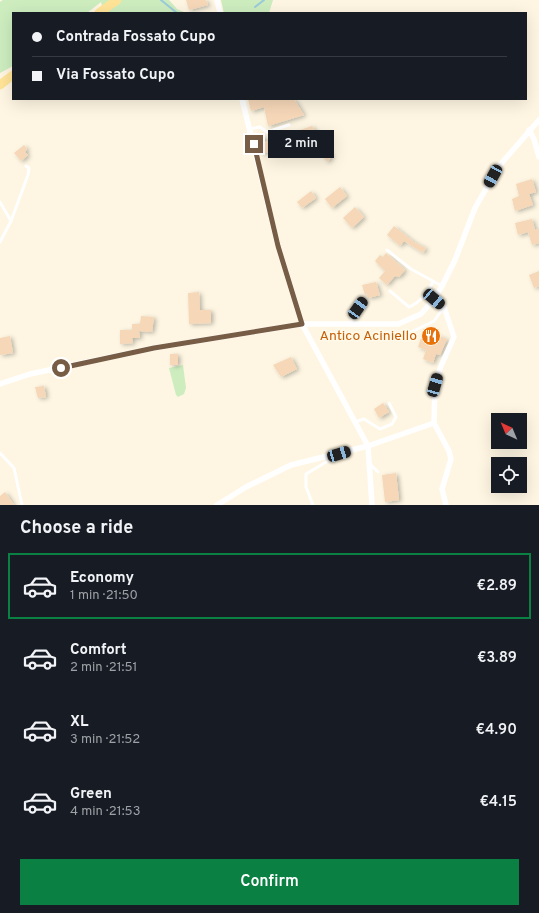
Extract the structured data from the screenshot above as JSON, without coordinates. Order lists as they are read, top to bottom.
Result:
{
  "places": {
    "restaurant": ["Antico Aciniello"]
  },
  "north": "top left",
  "page": {
    "banner": ["Contrada Fossato Cupo", "Via Fossato Cupo"],
    "bubble": "2 min",
    "heading": "Choose a ride",
    "list": [
      {
        "name": "Economy",
        "note": "1 min · 21:50",
        "value": "€2.89"
      },
      {
        "name": "Comfort",
        "note": "2 min · 21:51",
        "value": "€3.89"
      },
      {
        "name": "XL",
        "note": "3 min · 21:52",
        "value": "€4.90"
      },
      {
        "name": "Green",
        "note": "4 min · 21:53",
        "value": "€4.15"
      }
    ],
    "buttons": "Confirm"
  }
}
